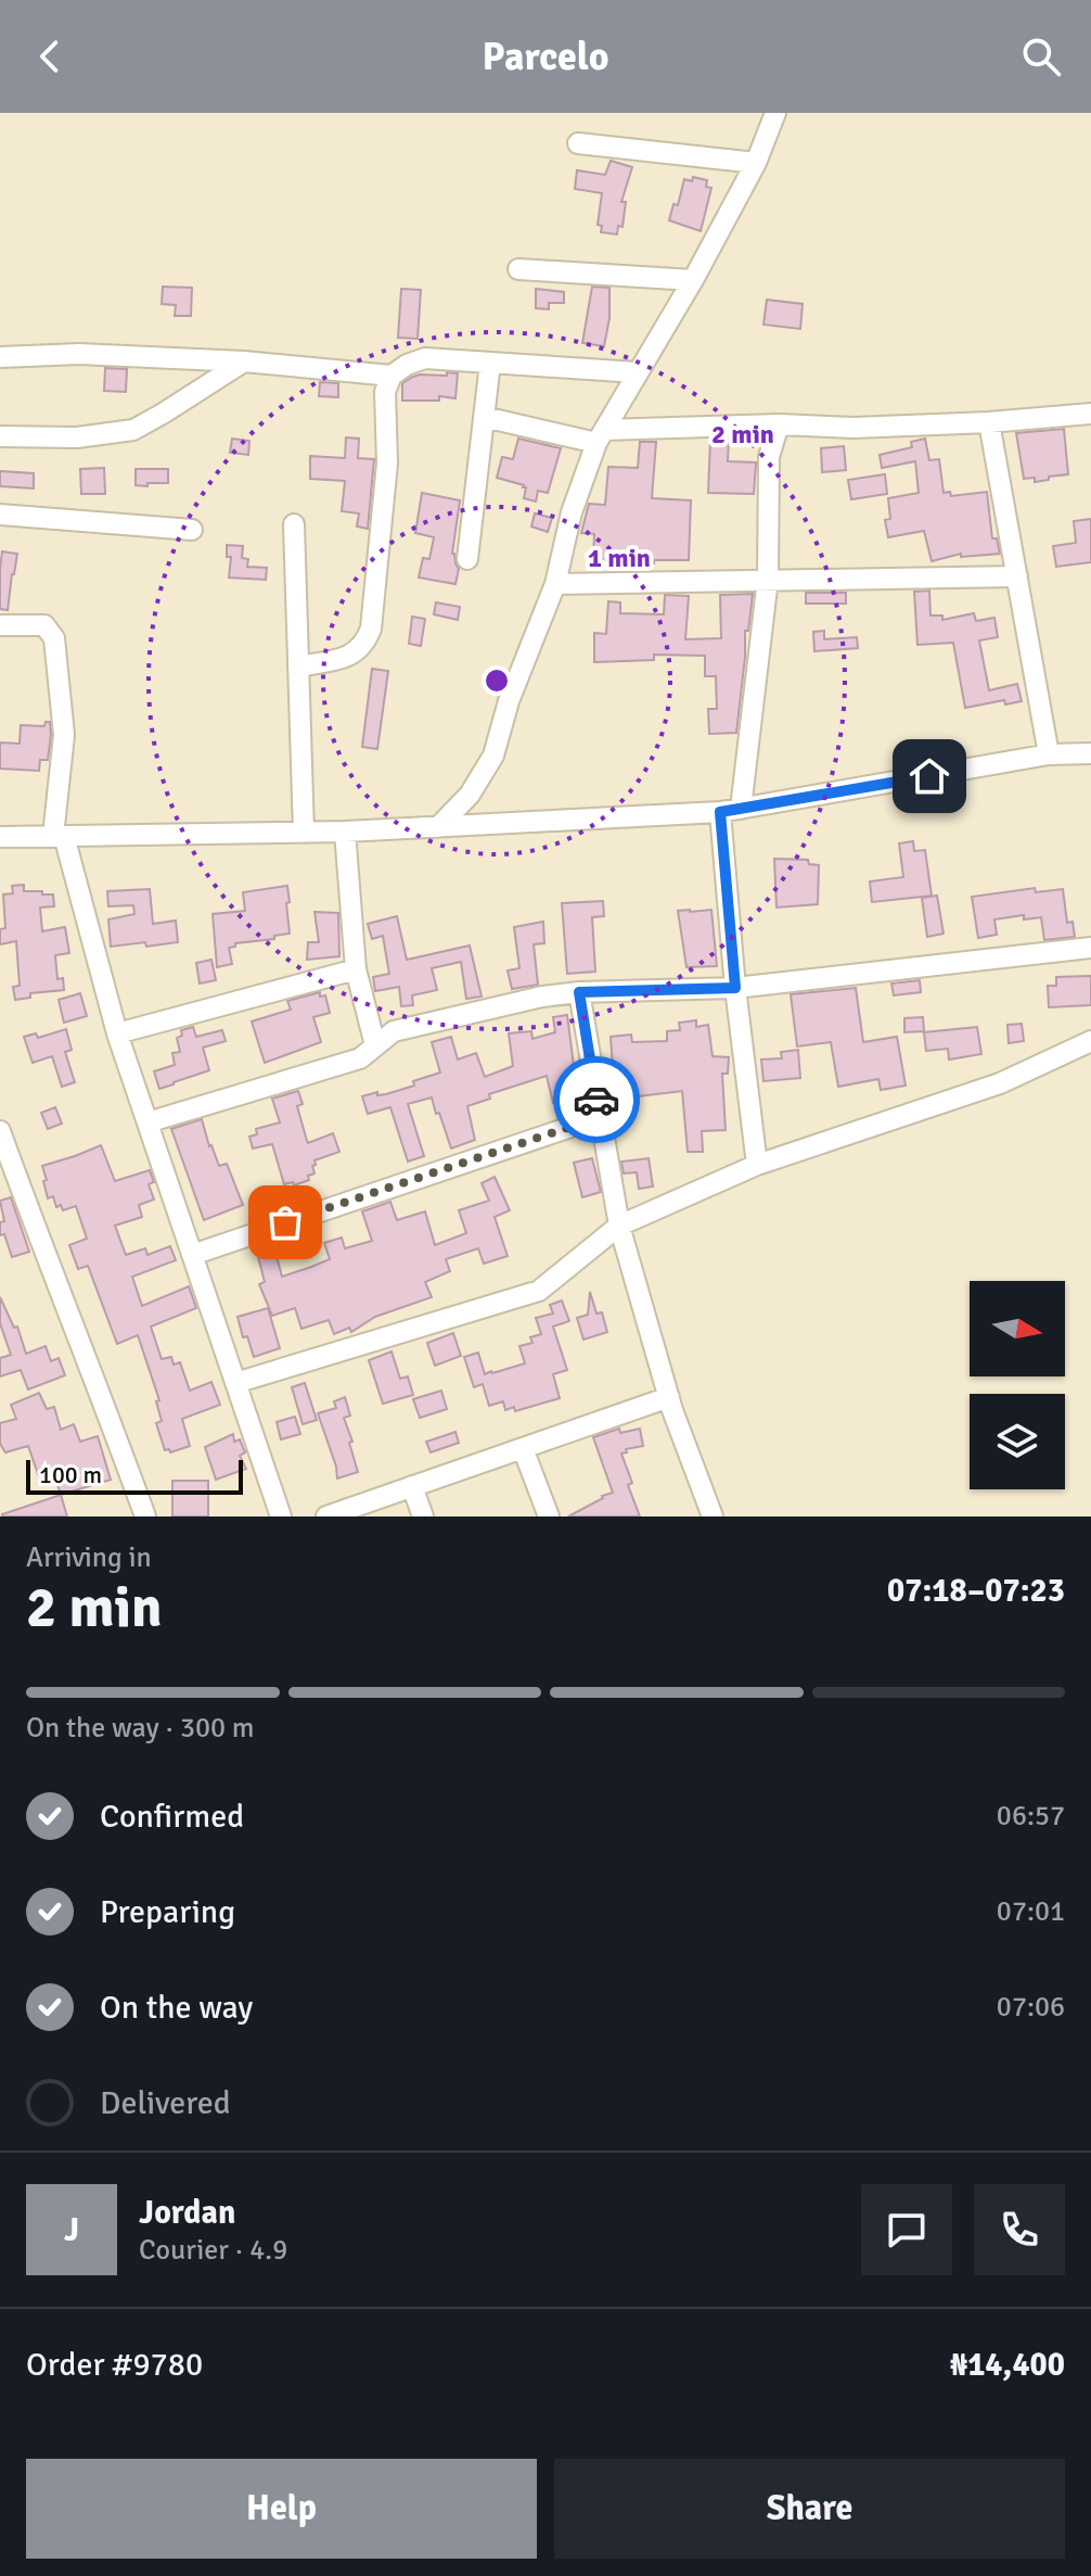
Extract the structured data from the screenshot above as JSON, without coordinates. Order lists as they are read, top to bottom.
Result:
{
  "scale_bar": "100 m",
  "north": "right",
  "page": {
    "header": "Parcelo",
    "scale": "100 m",
    "heading": ["2 min", "Arriving in", "07:18–07:23"],
    "panel": [
      "Jordan",
      "Courier · 4.9",
      "Order #9780",
      "₦14,400"
    ],
    "bar": "On the way · 300 m",
    "list": [
      ["Confirmed", "06:57"],
      ["Preparing", "07:01"],
      ["On the way", "07:06"],
      "Delivered"
    ],
    "round": "J",
    "buttons": ["Help", "Share"]
  },
  "rings": ["2 min", "1 min"]
}
